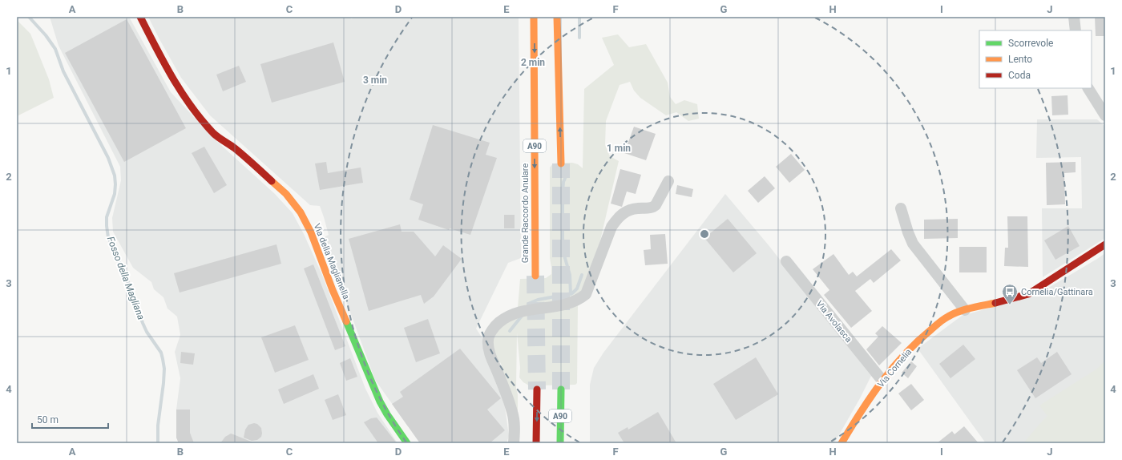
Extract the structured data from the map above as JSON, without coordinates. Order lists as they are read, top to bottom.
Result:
{
  "streets": {
    "main road": [
      "A90",
      "Grande Raccordo Anulare",
      "Via della Maglianella",
      "Via Cornelia"
    ],
    "street": ["Via Avolasca"]
  },
  "crossings": [
    ["Via Avolasca", "Via Cornelia"]
  ],
  "water": ["Fosso della Magliana"],
  "places": {
    "bus stop": ["Cornelia/Gattinara"]
  },
  "legend": ["Scorrevole", "Lento", "Coda"],
  "scale_bar": "50 m",
  "grid": {
    "columns": [
      "A",
      "B",
      "C",
      "D",
      "E",
      "F",
      "G",
      "H",
      "I",
      "J"
    ],
    "rows": [
      "1",
      "2",
      "3",
      "4"
    ]
  },
  "rings": ["2 min", "3 min", "1 min"]
}
